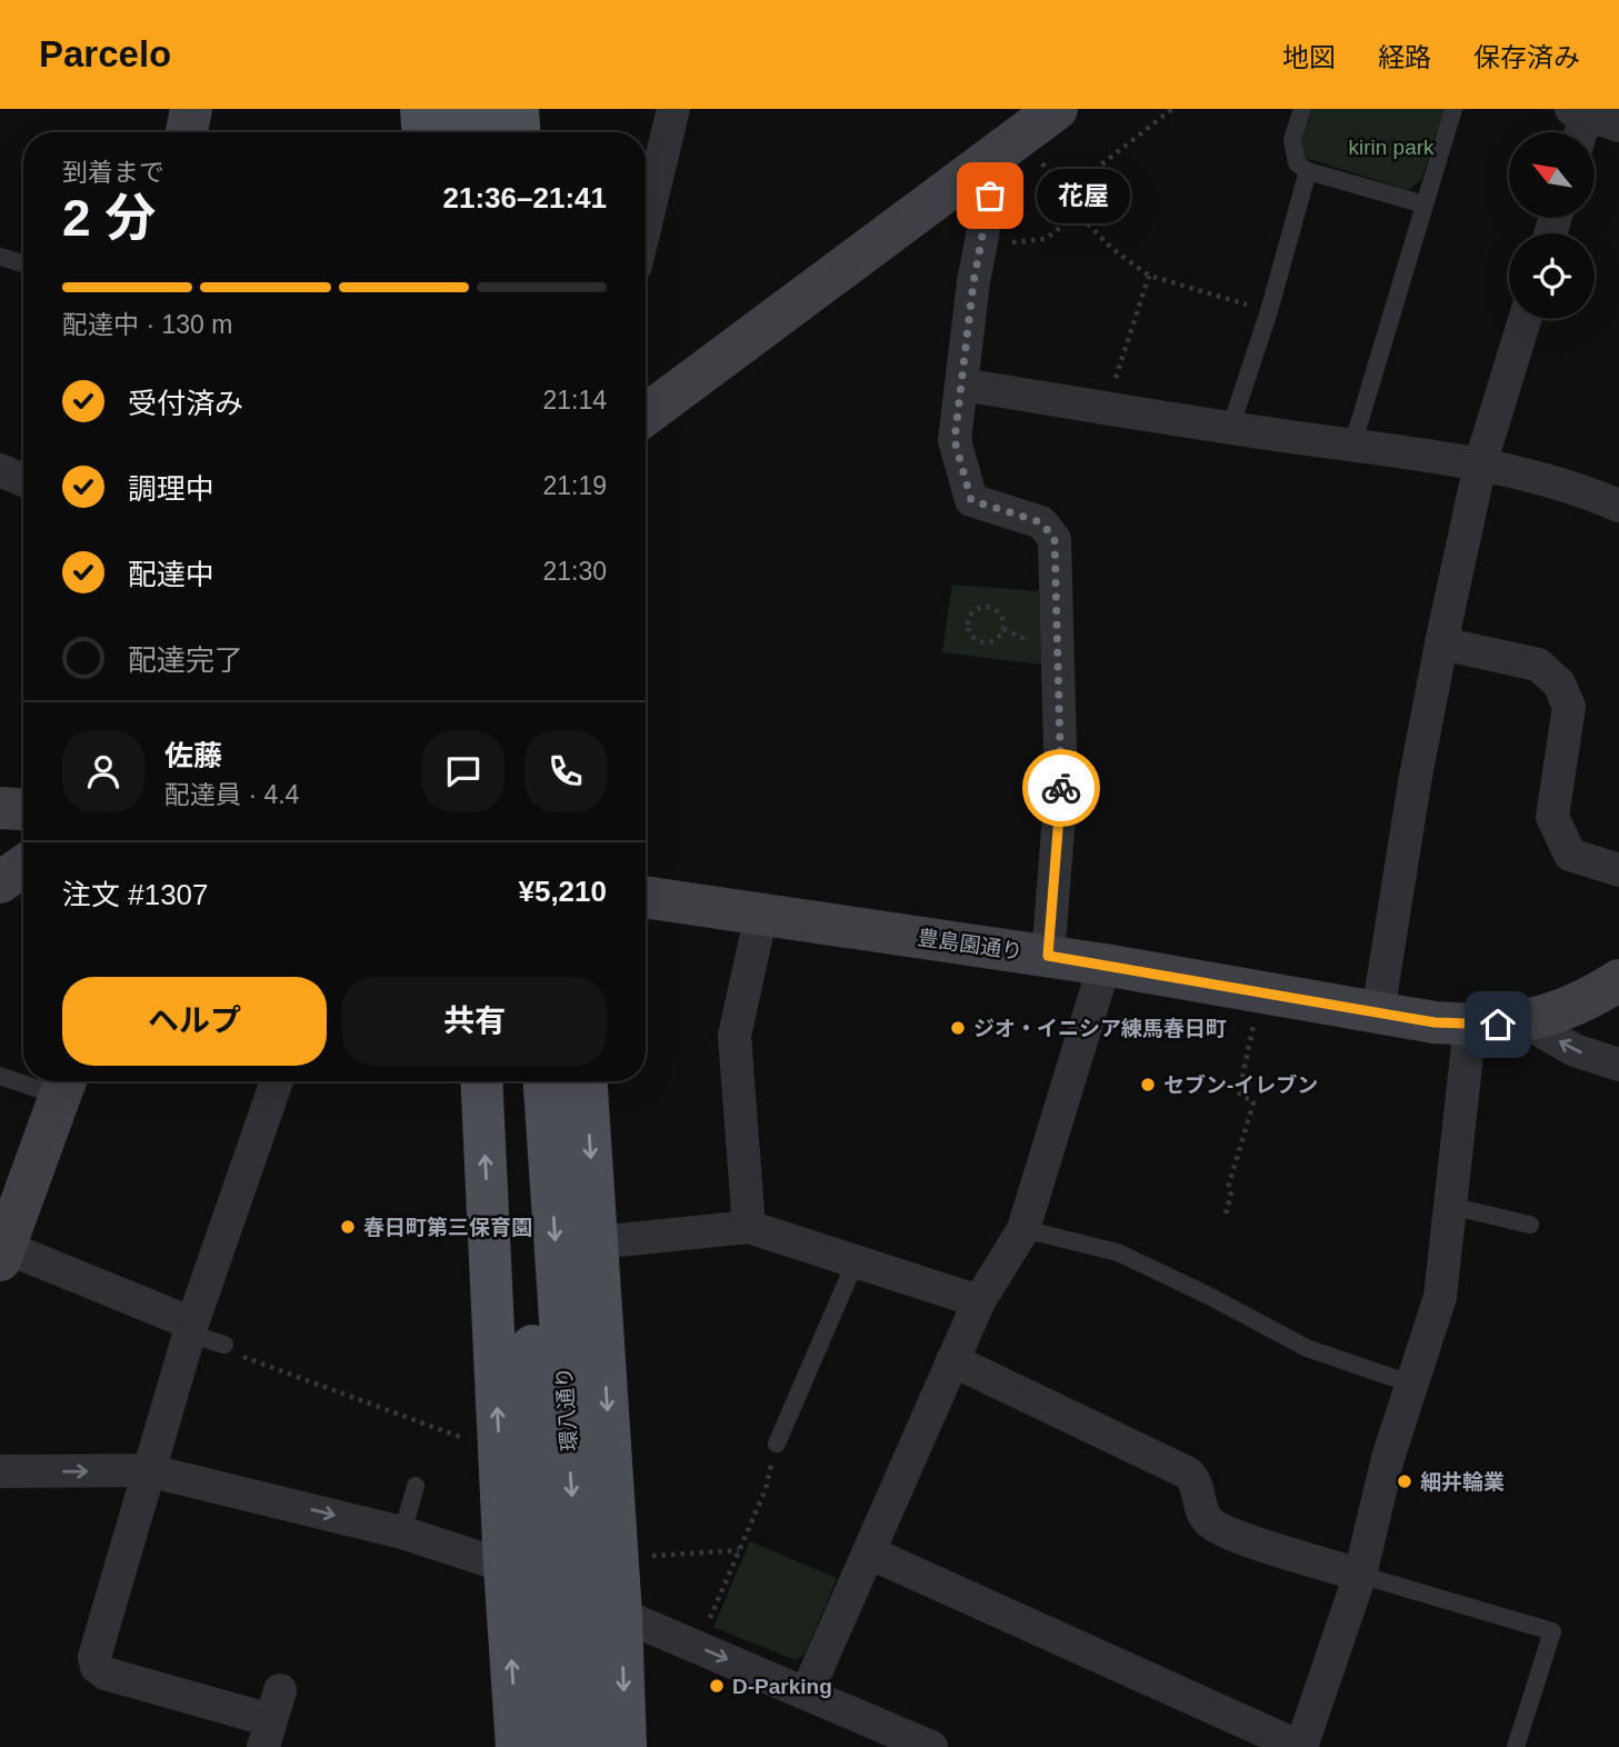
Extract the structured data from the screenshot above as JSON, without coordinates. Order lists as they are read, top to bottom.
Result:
{
  "streets": {
    "main road": ["環八通り"],
    "street": ["豊島園通り"]
  },
  "parks": ["kirin park"],
  "places": [
    "花屋",
    "ジオ・イニシア練馬春日町",
    "セブン-イレブン",
    "春日町第三保育園",
    "細井輪業",
    "D-Parking"
  ],
  "north": "top left",
  "page": {
    "header": "Parcelo",
    "nav": ["地図", "経路", "保存済み"],
    "heading": ["2 分", "到着まで", "21:36–21:41"],
    "panel": [
      "佐藤",
      "配達員 · 4.4",
      "注文 #1307",
      "¥5,210"
    ],
    "bubble": "花屋",
    "bar": "配達中 · 130 m",
    "list": [
      ["受付済み", "21:14"],
      ["調理中", "21:19"],
      ["配達中", "21:30"],
      "配達完了"
    ],
    "buttons": ["ヘルプ", "共有"]
  }
}
